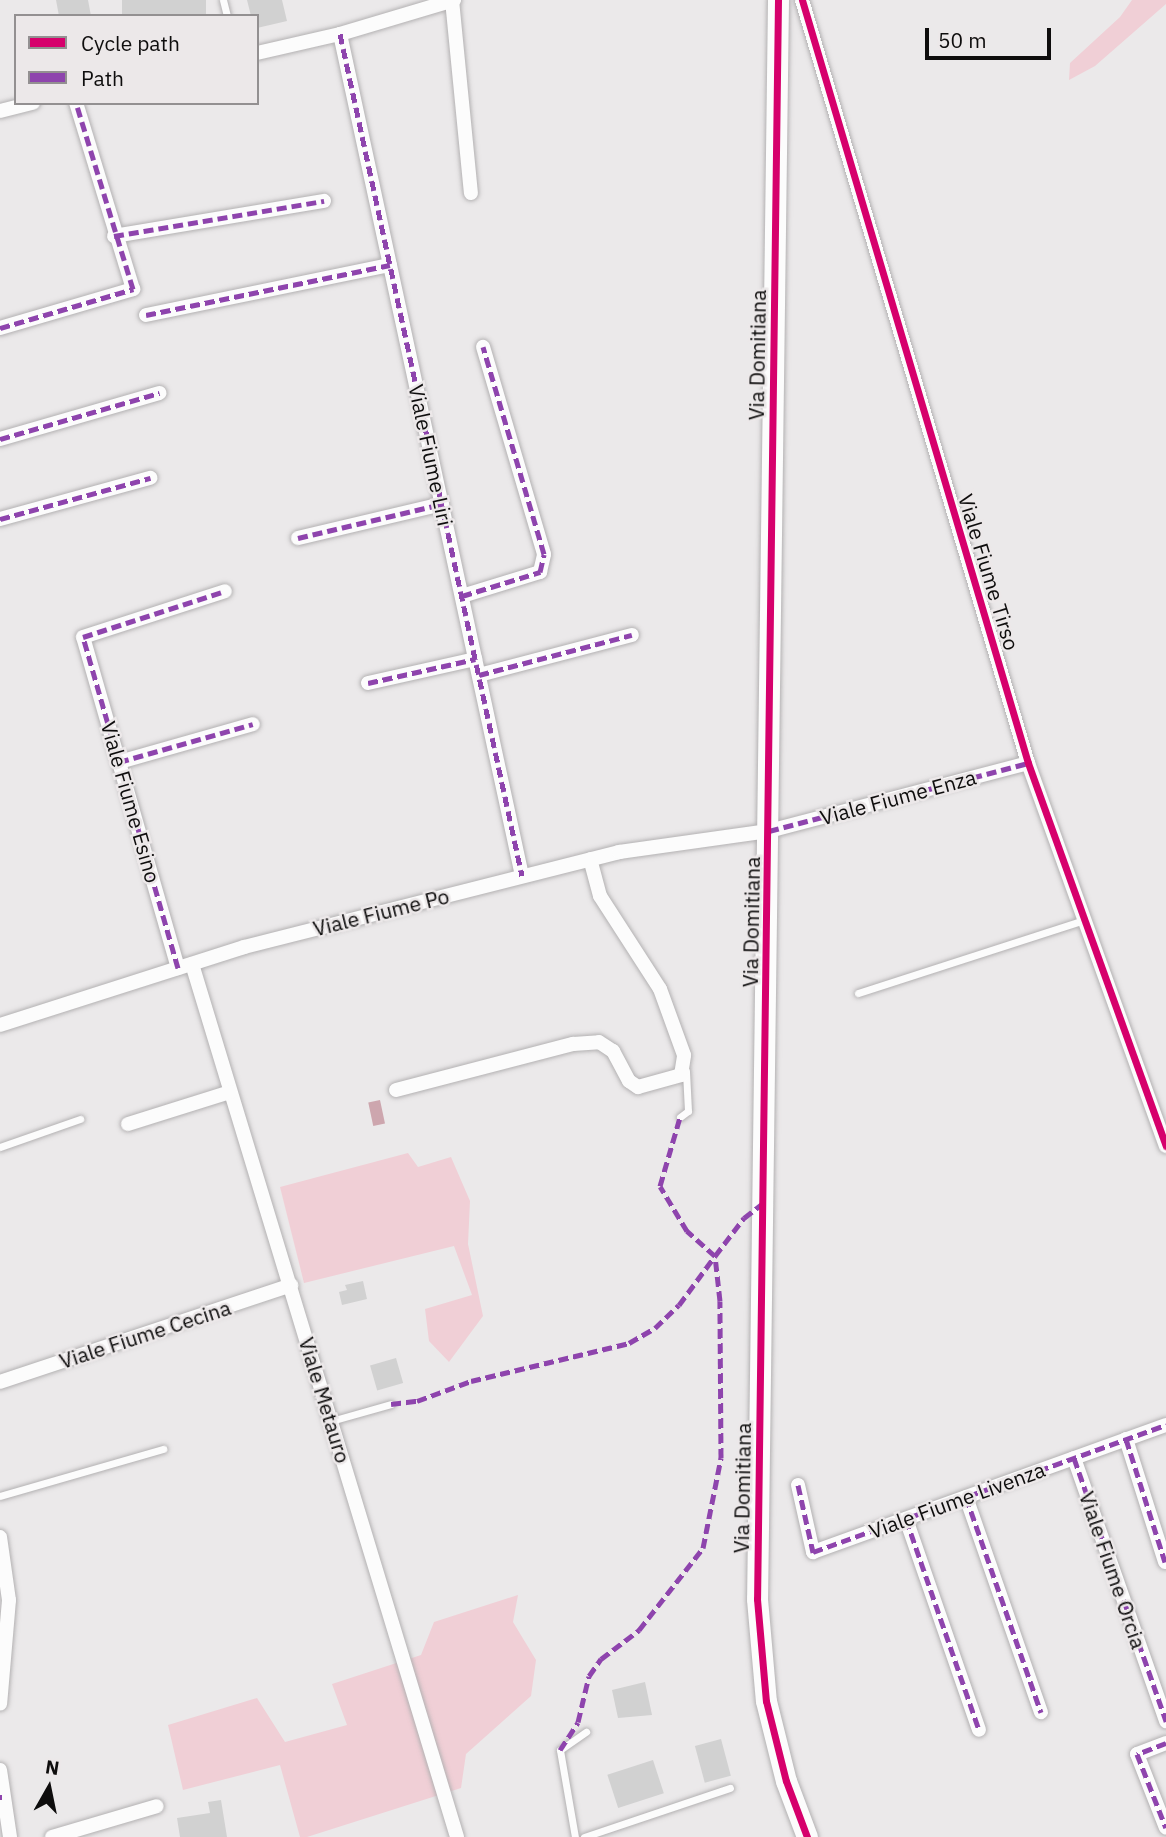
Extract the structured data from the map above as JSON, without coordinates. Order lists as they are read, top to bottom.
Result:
{
  "streets": {
    "street": [
      "Via Domitiana",
      "Viale Fiume Liri",
      "Viale Fiume Tirso",
      "Viale Fiume Enza",
      "Viale Fiume Esino",
      "Viale Fiume Po",
      "Viale Fiume Cecina",
      "Viale Metauro",
      "Viale Fiume Livenza",
      "Viale Fiume Orcia"
    ]
  },
  "crossings": [
    ["Via Domitiana", "Viale Fiume Enza"],
    ["Via Domitiana", "Viale Fiume Po"],
    ["Viale Fiume Liri", "Viale Fiume Po"],
    ["Viale Fiume Tirso", "Viale Fiume Enza"],
    ["Viale Fiume Enza", "Viale Fiume Po"],
    ["Viale Fiume Esino", "Viale Fiume Po"],
    ["Viale Fiume Esino", "Viale Metauro"],
    ["Viale Fiume Po", "Viale Metauro"],
    ["Viale Fiume Cecina", "Viale Metauro"],
    ["Viale Fiume Livenza", "Viale Fiume Orcia"]
  ],
  "legend": ["Cycle path", "Path"],
  "scale_bar": "50 m",
  "north": "top"
}
